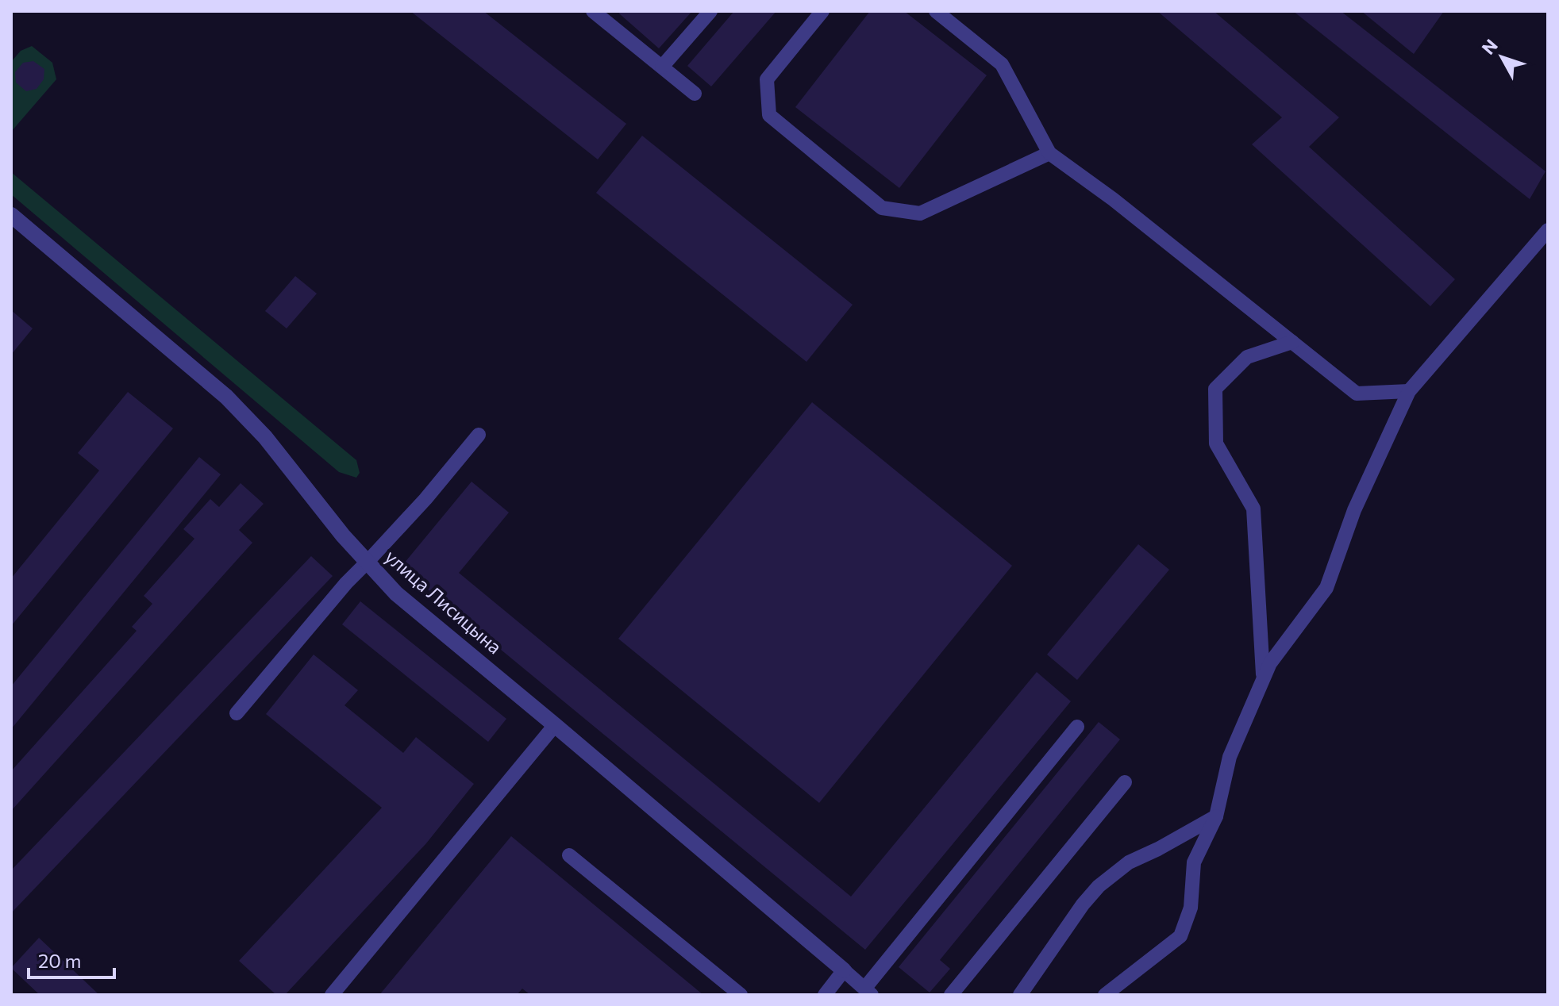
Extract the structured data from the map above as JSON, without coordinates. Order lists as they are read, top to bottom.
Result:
{
  "streets": {
    "street": ["улица Лисицына"]
  },
  "scale_bar": "20 m",
  "north": "top left"
}
